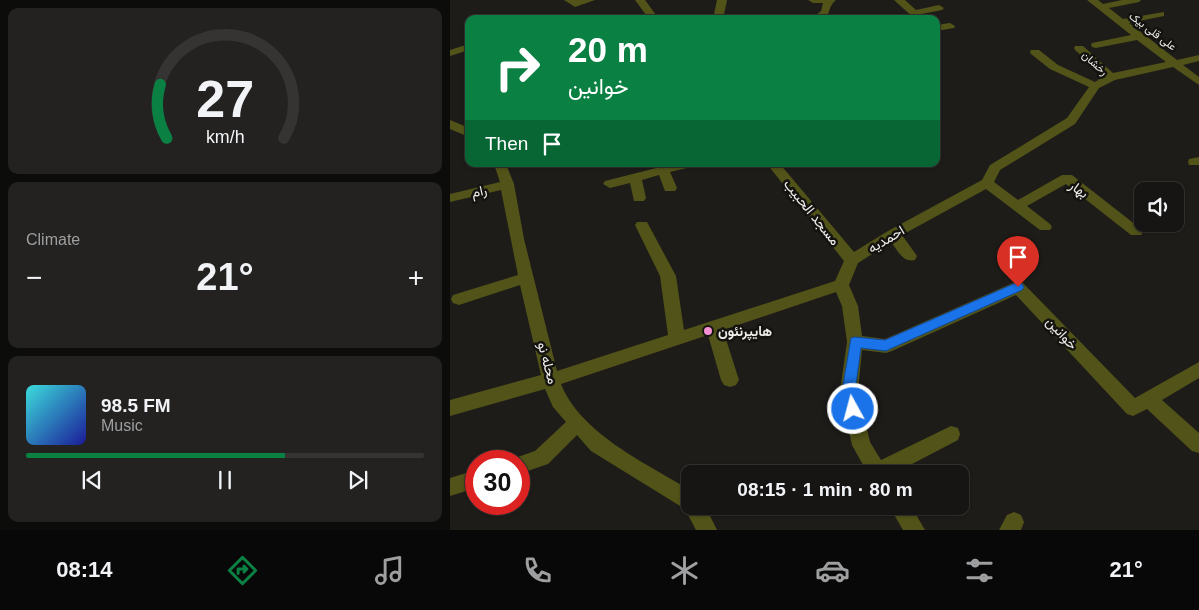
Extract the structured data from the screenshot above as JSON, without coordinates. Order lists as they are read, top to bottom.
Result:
{
  "streets": {
    "street": [
      "علی قلی بیک",
      "رخشان",
      "بهار",
      "رام",
      "مسجد الحبیب",
      "احمدیه",
      "خوانین",
      "محله نو"
    ]
  },
  "crossings": [
    ["علی قلی بیک", "احمدیه"],
    ["رخشان", "احمدیه"],
    ["رام", "محله نو"],
    ["مسجد الحبیب", "احمدیه"]
  ],
  "places": ["هایپرنئون"],
  "page": {
    "turn": ["20 m", "خوانین"],
    "then": "Then",
    "tile": "Climate",
    "heat": ["−", "21°", "+"],
    "song": ["98.5 FM", "Music"],
    "limit": "30",
    "trip": "08:15 · 1 min · 80 m",
    "tabs": ["08:14", "21°"],
    "gauge": ["27", "km/h"]
  }
}
